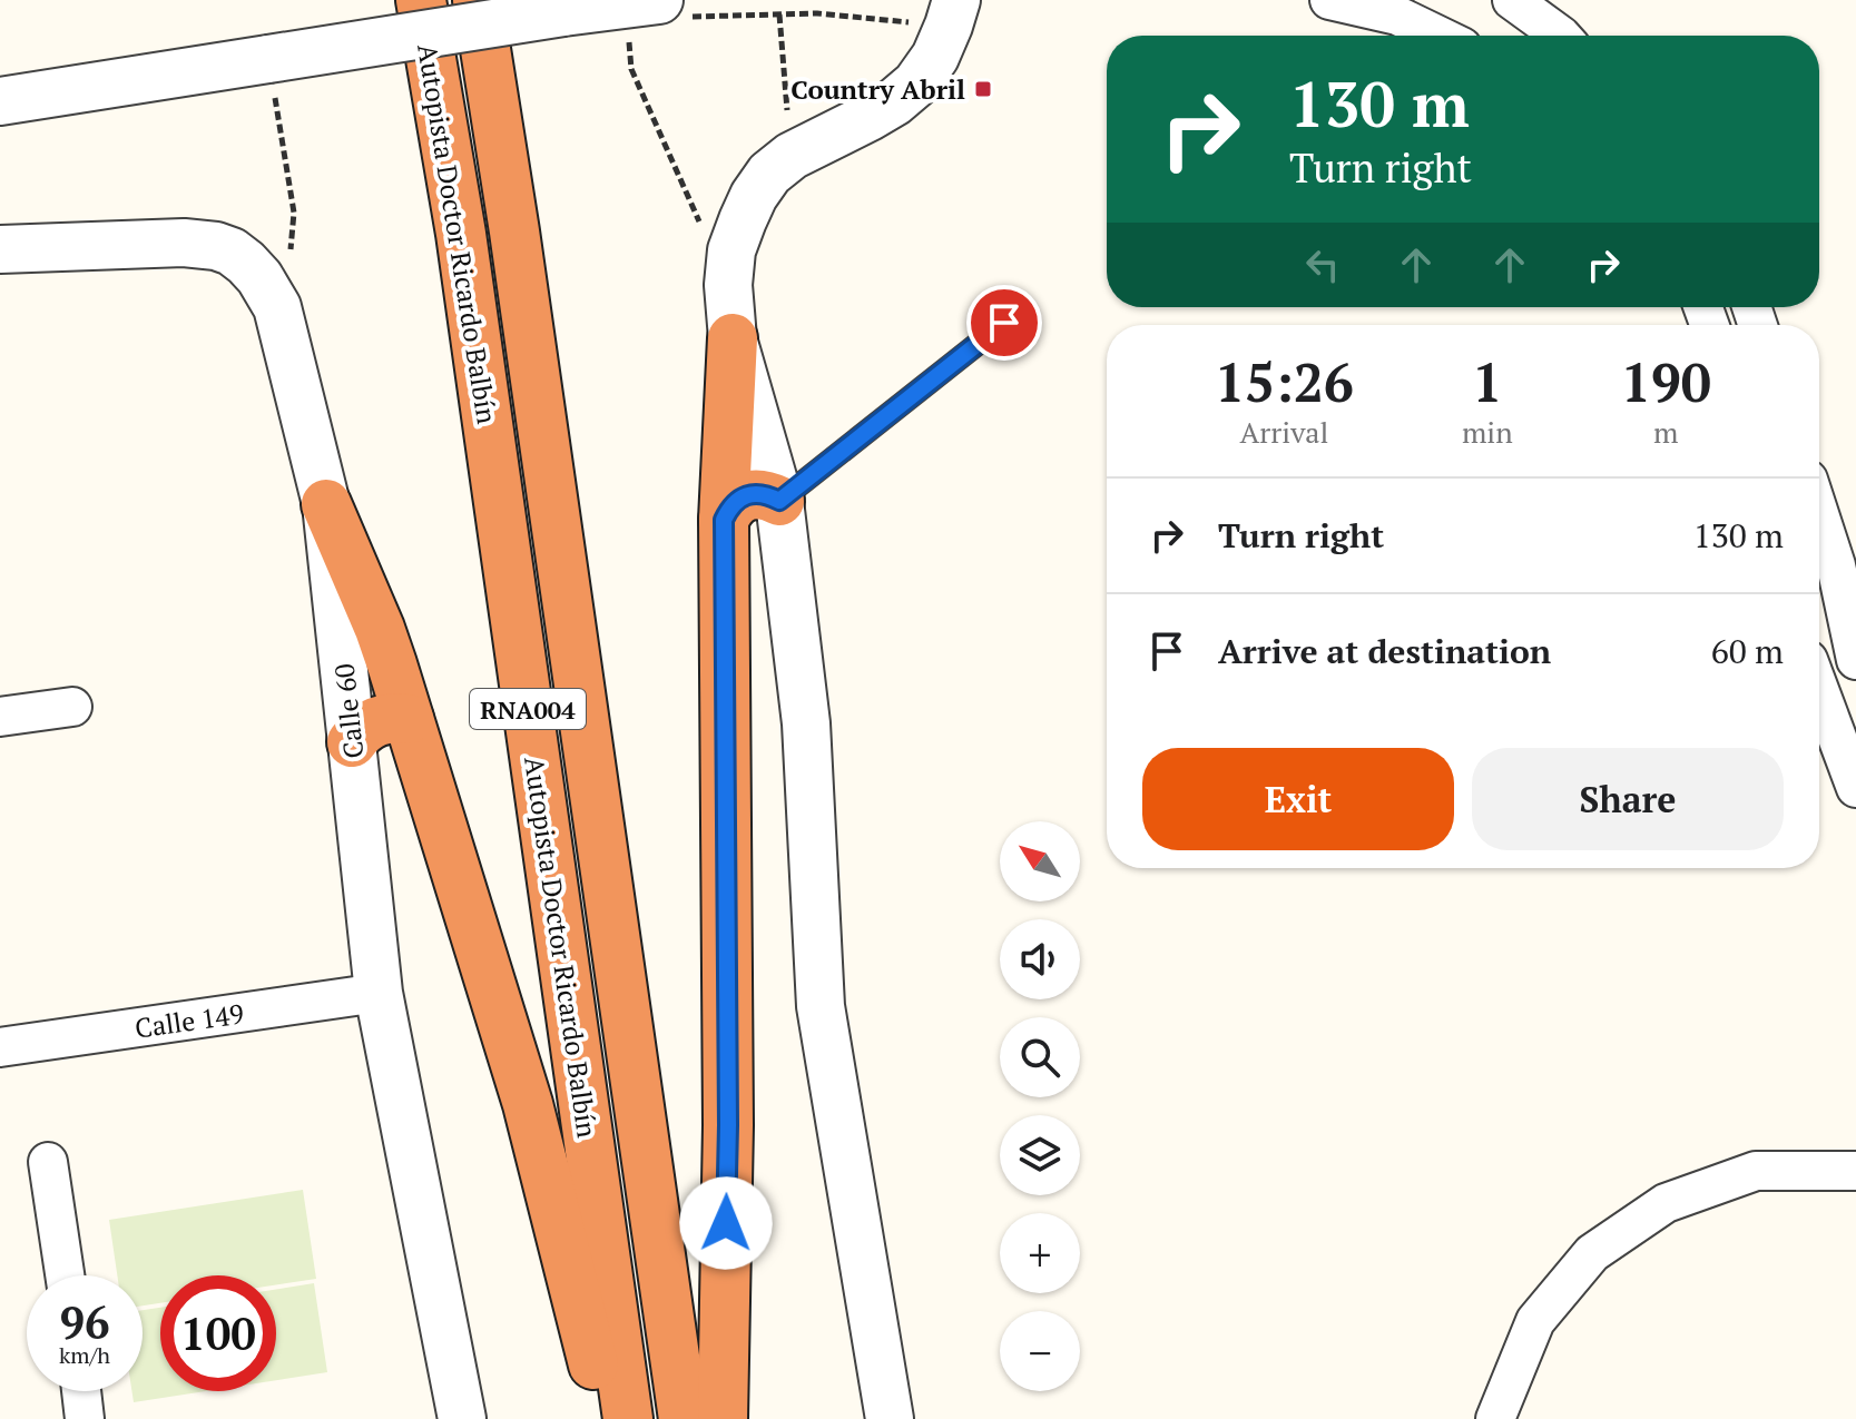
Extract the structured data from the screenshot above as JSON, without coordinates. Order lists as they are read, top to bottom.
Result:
{
  "streets": {
    "highway": ["Autopista Doctor Ricardo Balbín", "RNA004"],
    "street": ["Calle 60", "Calle 149"]
  },
  "crossings": [
    ["Calle 60", "Calle 149"]
  ],
  "places": {
    "transit": ["Country Abril"]
  },
  "north": "top left",
  "page": {
    "turn": ["130 m", "Turn right"],
    "eta": [
      "15:26",
      "Arrival",
      "1",
      "min",
      "190",
      "m"
    ],
    "list": [
      {
        "name": "Turn right",
        "value": "130 m"
      },
      {
        "name": "Arrive at destination",
        "value": "60 m"
      }
    ],
    "buttons": ["Exit", "Share"],
    "map_buttons": ["+", "−"],
    "speed": "96 km/h",
    "limit": "100"
  }
}
